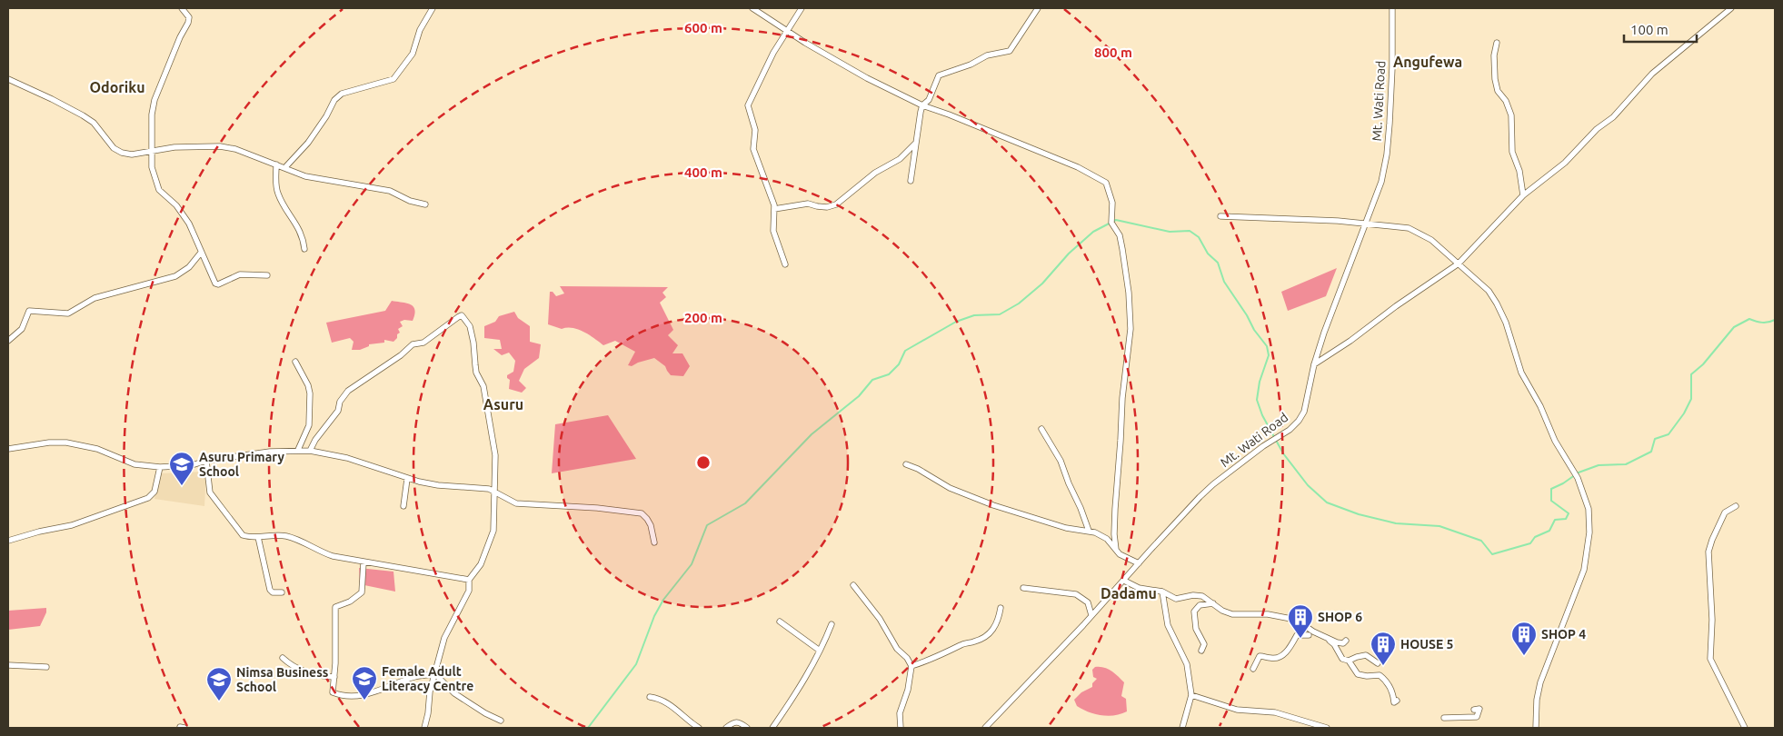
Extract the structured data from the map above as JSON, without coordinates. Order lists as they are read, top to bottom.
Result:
{
  "streets": {
    "street": ["Mt. Wati Road"]
  },
  "districts": [
    "Angufewa",
    "Odoriku",
    "Asuru",
    "Dadamu"
  ],
  "places": {
    "school or university": ["Asuru Primary School", "Female Adult Literacy Centre", "Nimsa Business School"],
    "building": ["SHOP 6", "SHOP 4", "HOUSE 5"]
  },
  "scale_bar": "100 m",
  "rings": [
    "600 m",
    "800 m",
    "400 m",
    "200 m"
  ]
}
